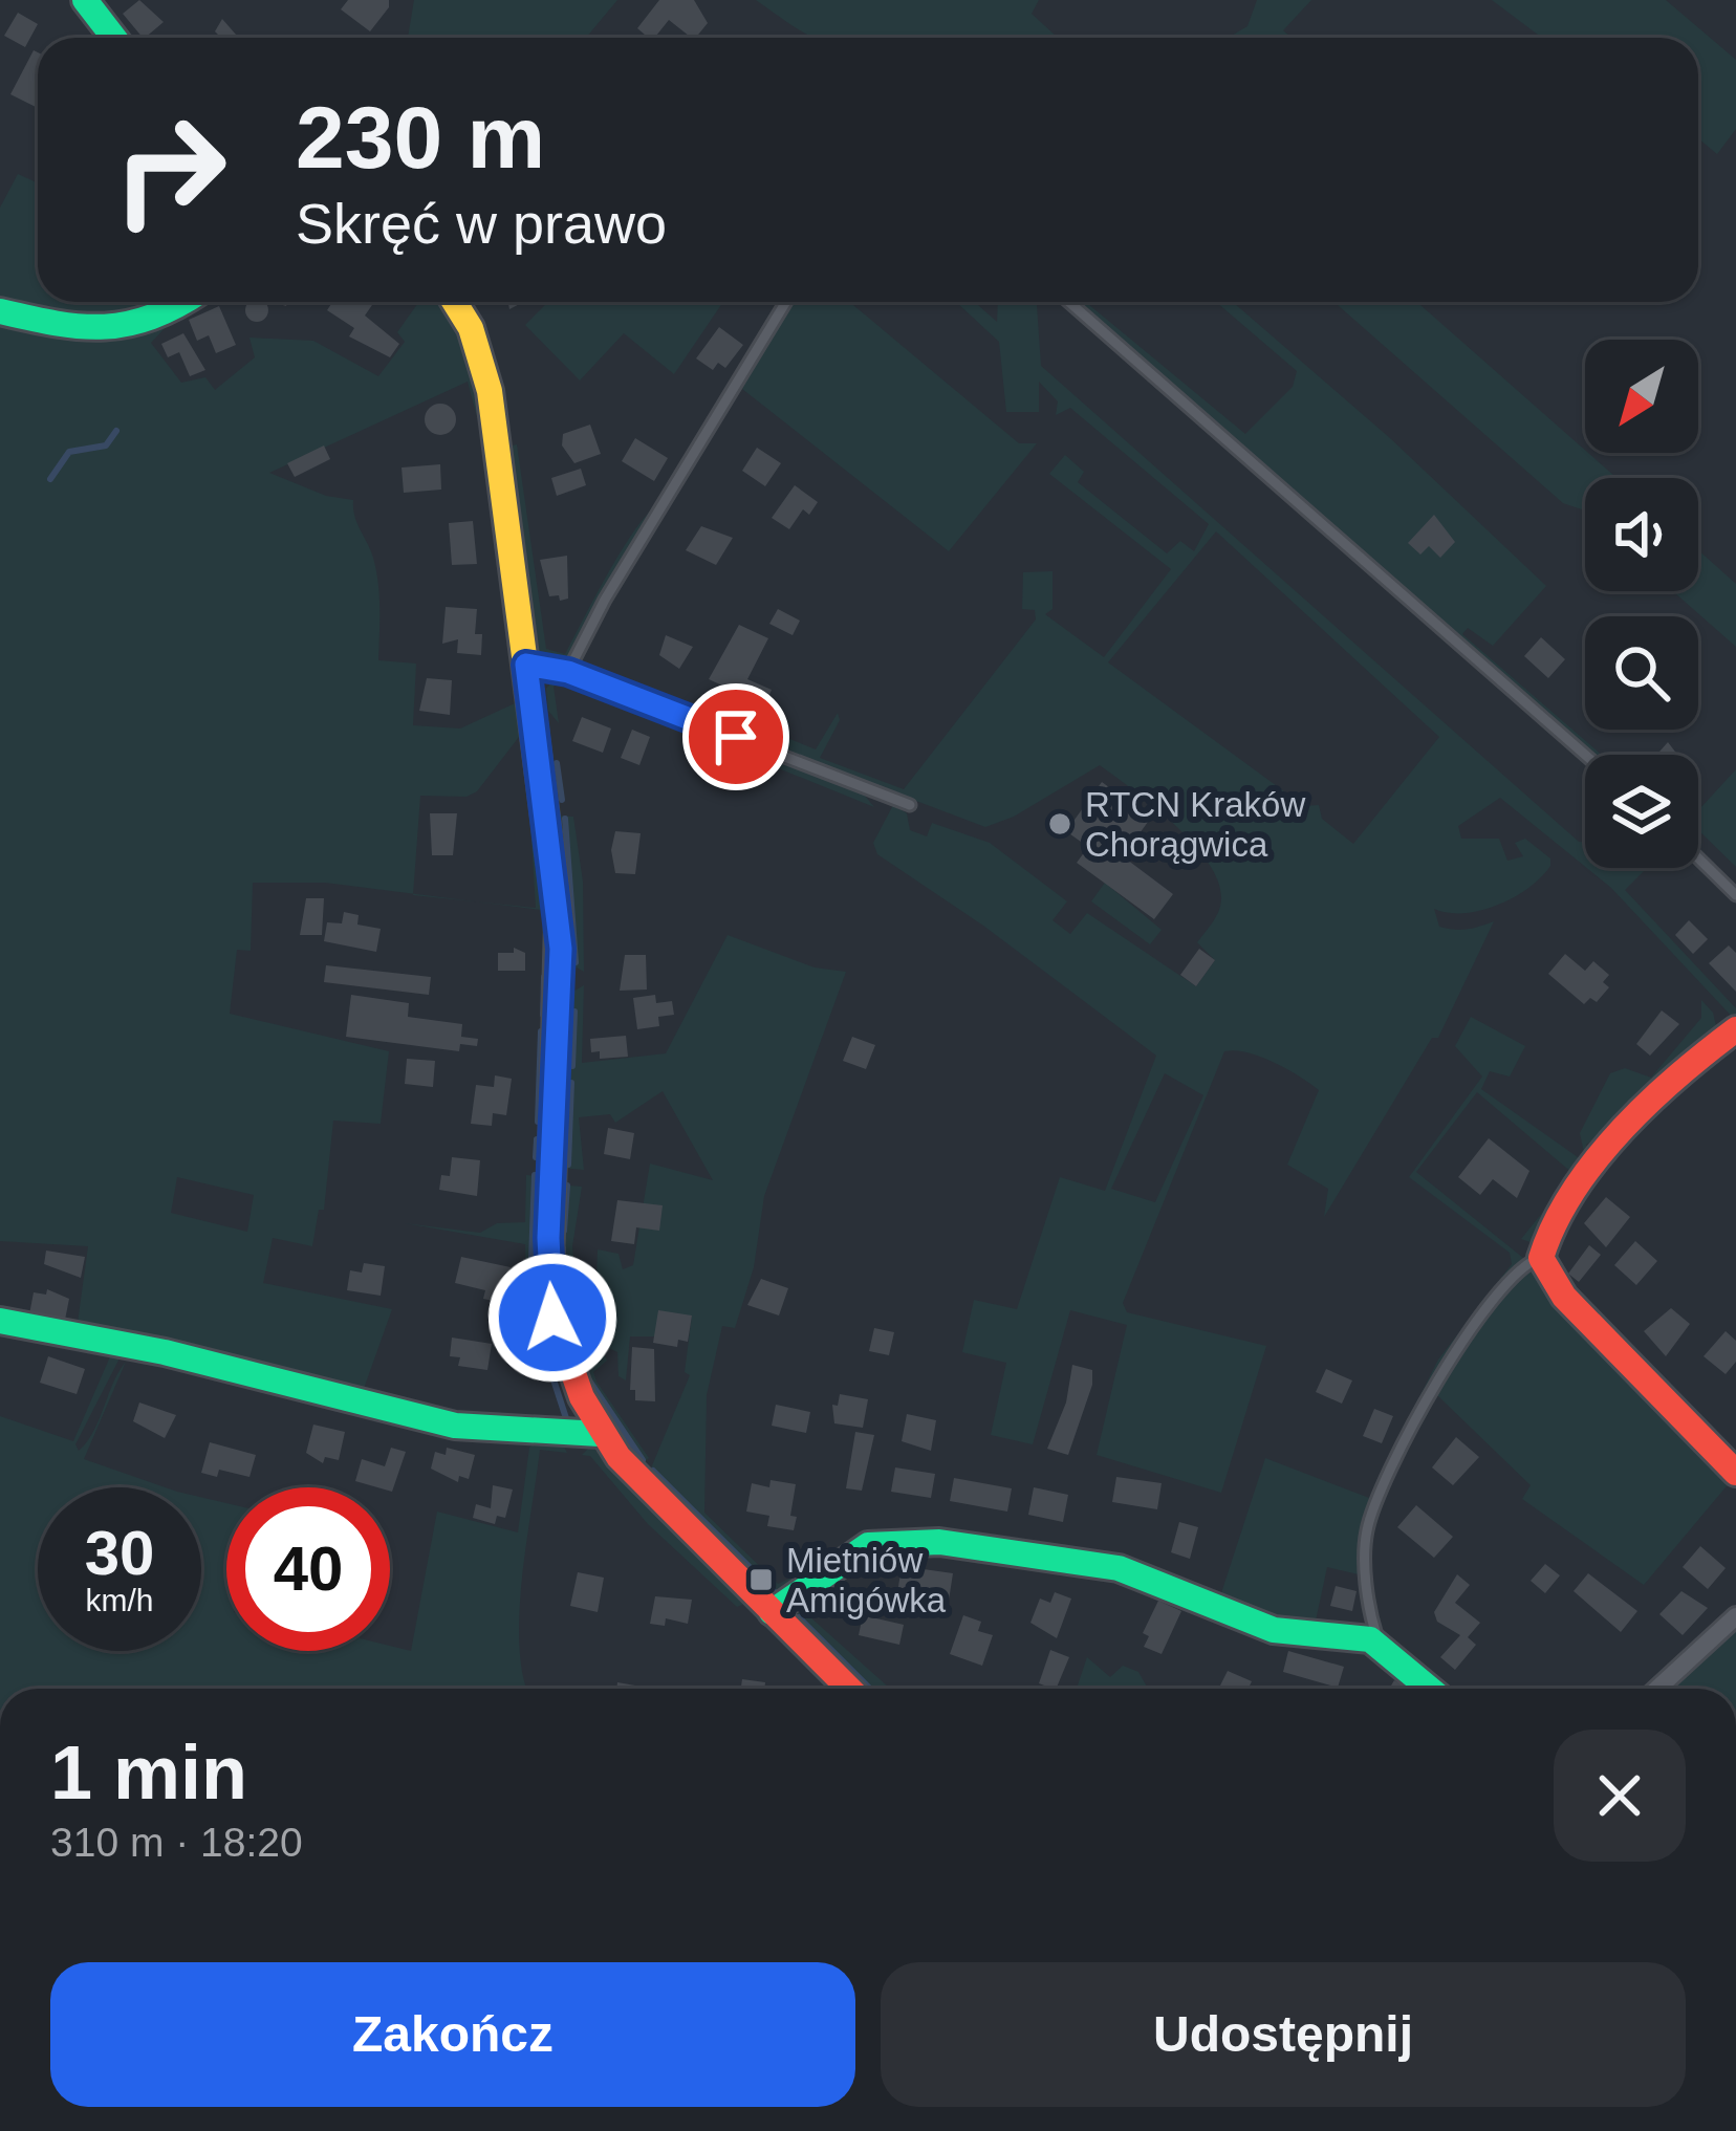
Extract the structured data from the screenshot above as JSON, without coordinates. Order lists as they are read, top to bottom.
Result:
{
  "places": {
    "other": ["RTCN Kraków Chorągwica"],
    "transit": ["Mietniów Amigówka"]
  },
  "north": "bottom left",
  "page": {
    "turn": ["230 m", "Skręć w prawo"],
    "speed": "30 km/h",
    "limit": "40",
    "heading": ["1 min", "310 m · 18:20"],
    "buttons": ["Zakończ", "Udostępnij"]
  }
}
